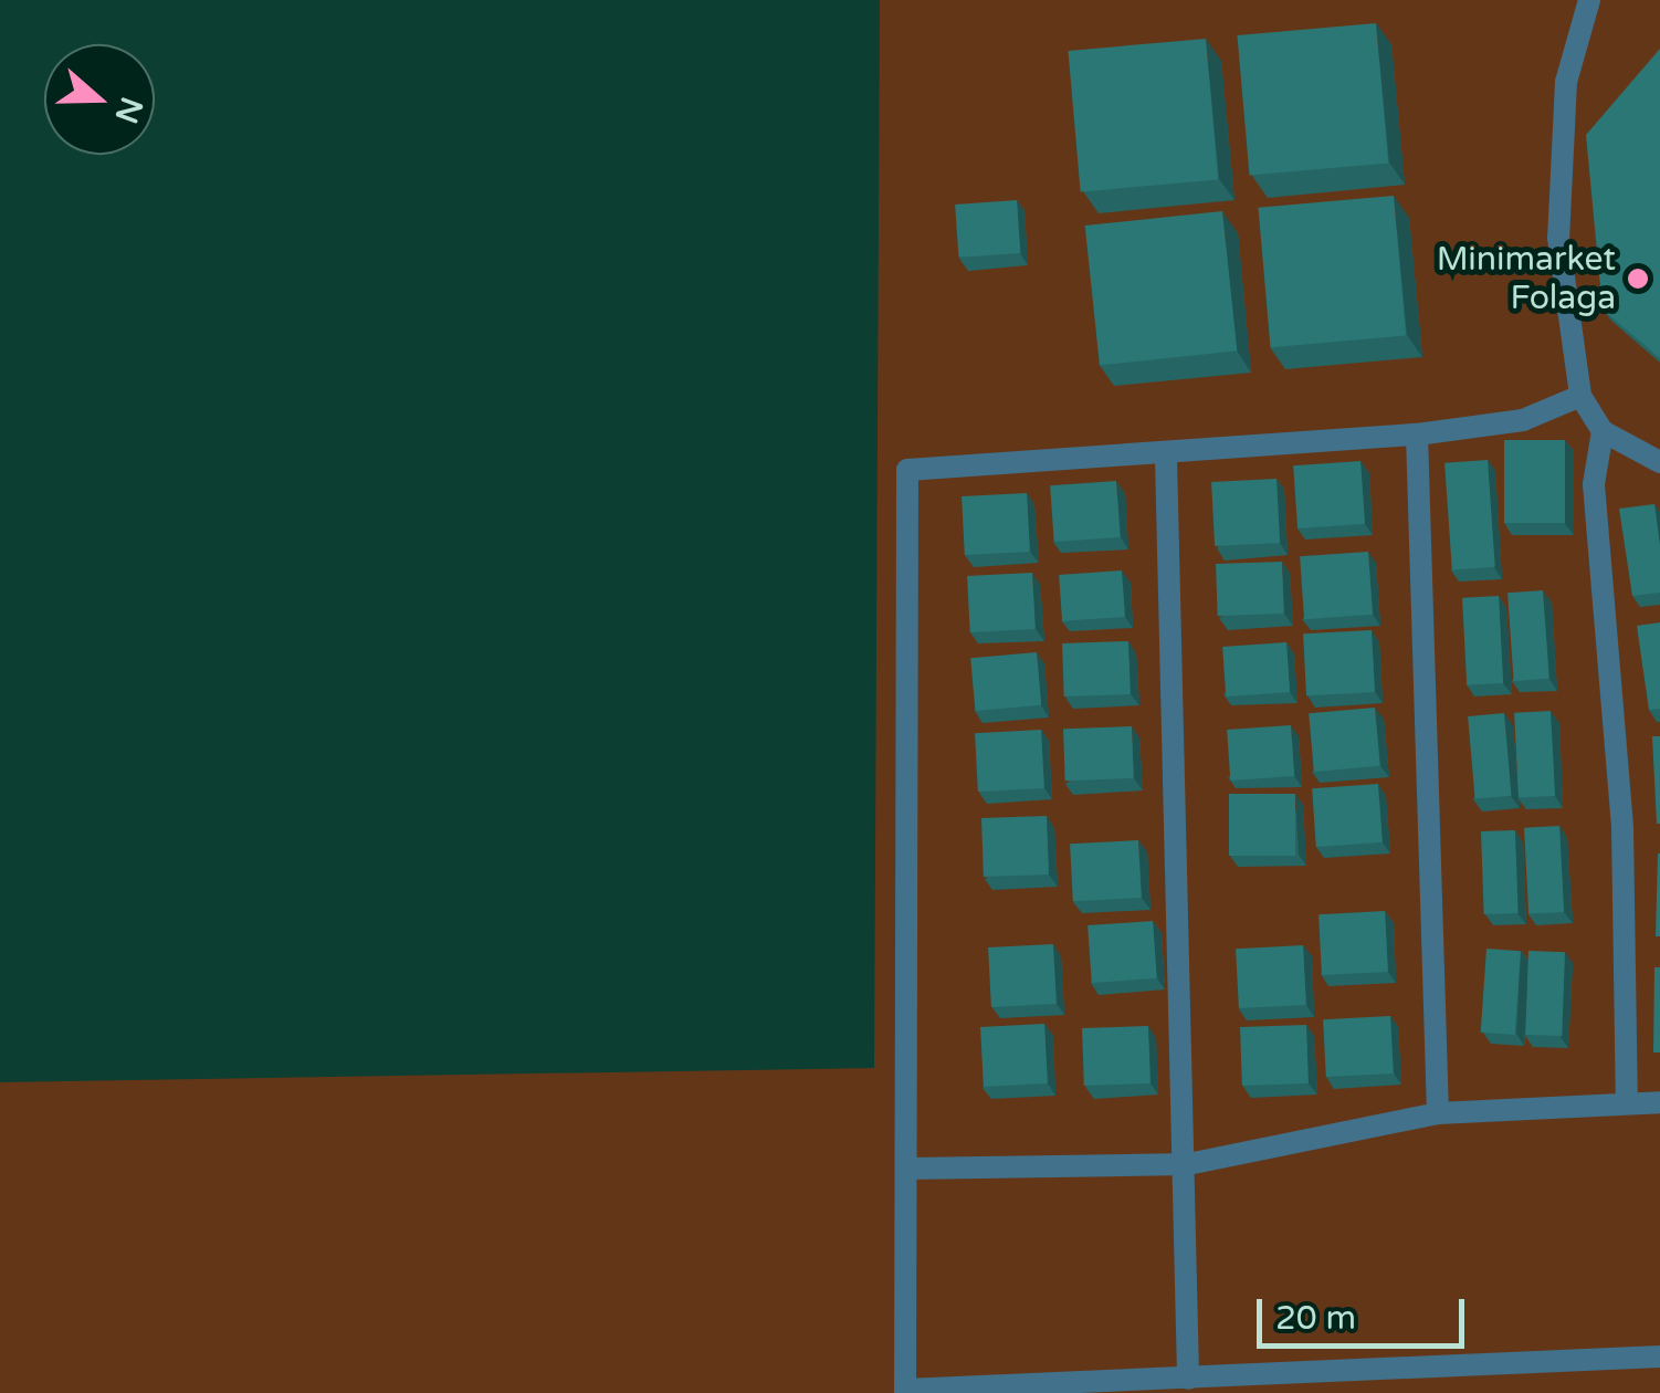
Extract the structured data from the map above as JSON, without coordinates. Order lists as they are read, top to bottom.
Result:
{
  "places": ["Minimarket Folaga"],
  "scale_bar": "20 m",
  "north": "right"
}
